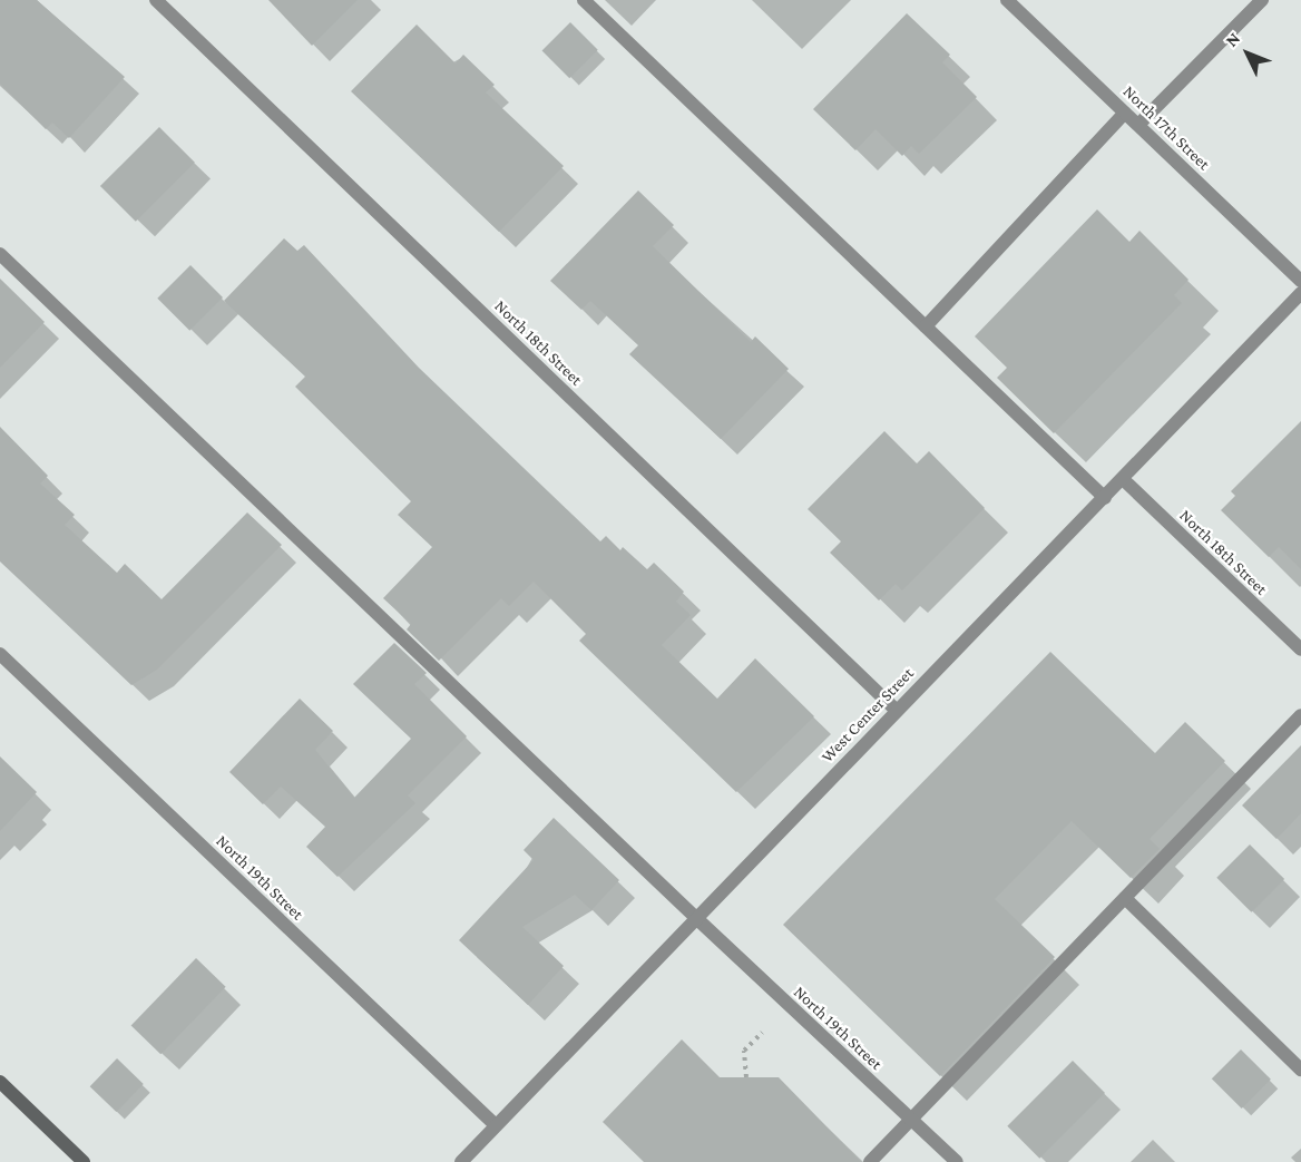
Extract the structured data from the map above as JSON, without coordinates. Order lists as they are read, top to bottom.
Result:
{
  "streets": {
    "street": [
      "North 17th Street",
      "North 18th Street",
      "West Center Street",
      "North 19th Street"
    ]
  },
  "crossings": [
    ["North 18th Street", "West Center Street"],
    ["West Center Street", "North 19th Street"]
  ],
  "north": "top left"
}
